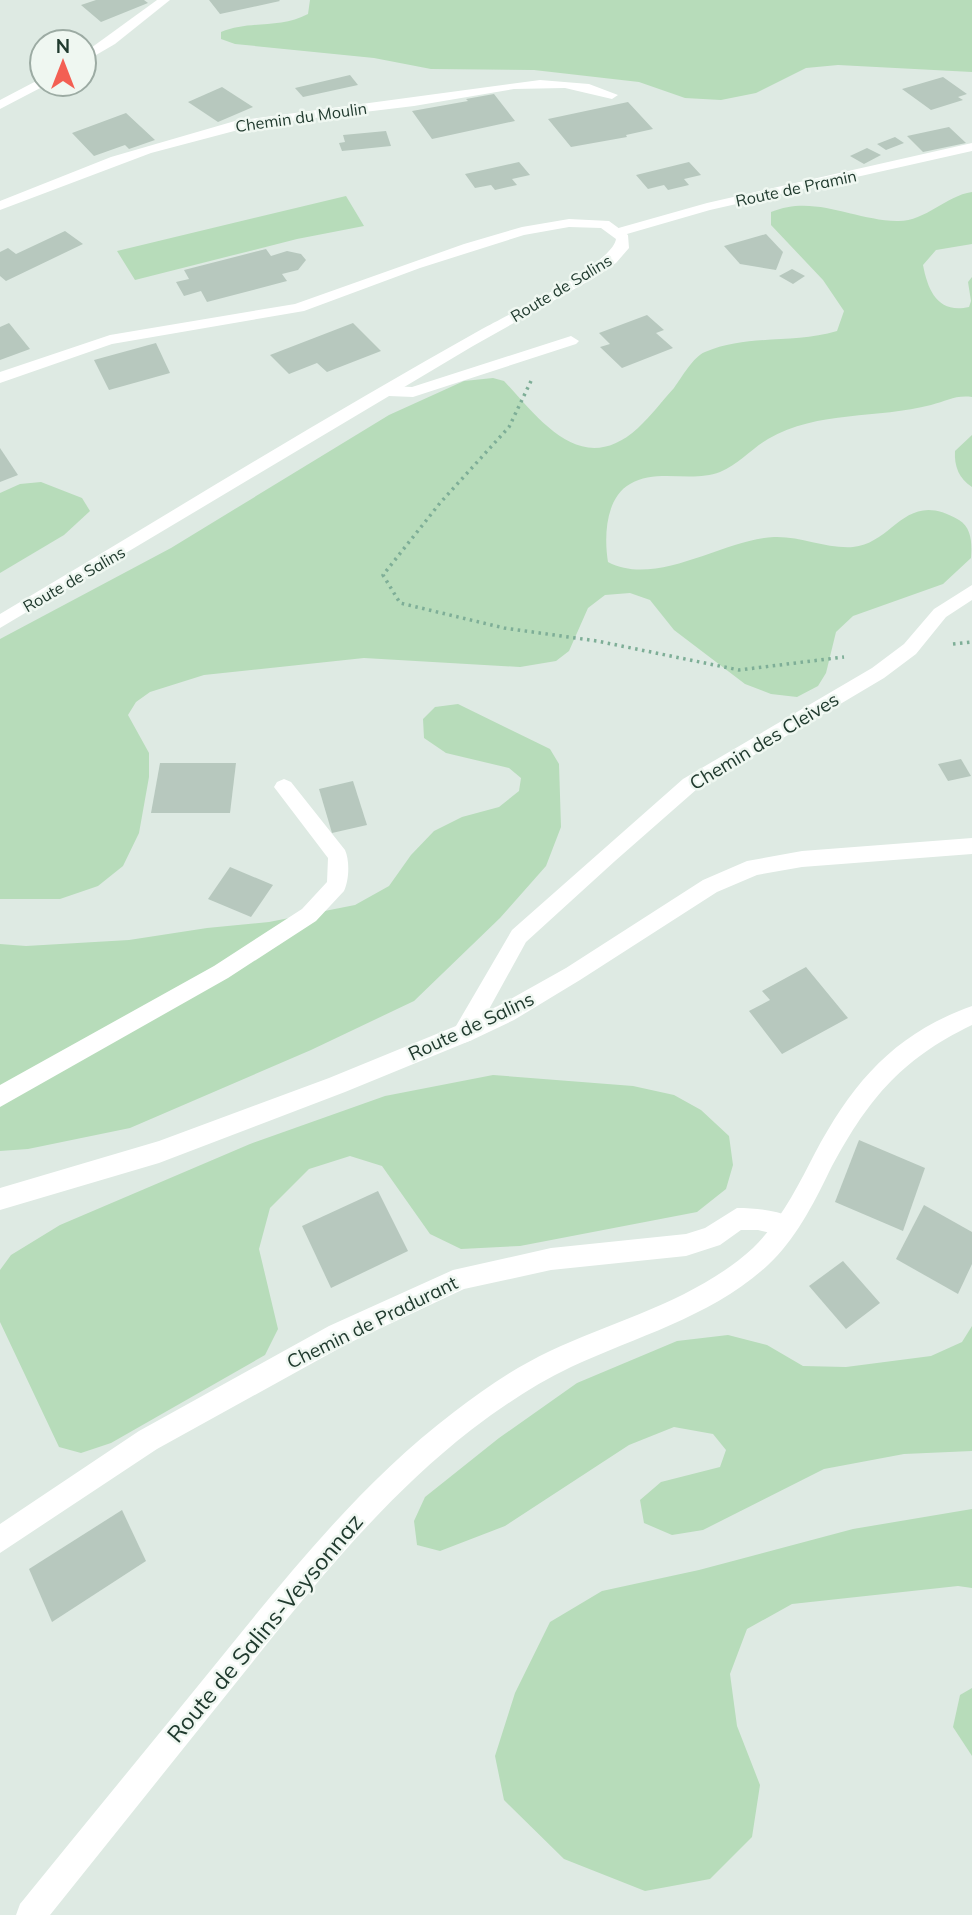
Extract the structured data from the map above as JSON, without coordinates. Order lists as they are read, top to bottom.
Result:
{
  "streets": {
    "street": [
      "Chemin du Moulin",
      "Route de Pramin",
      "Route de Salins",
      "Chemin des Cleives",
      "Chemin de Pradurant",
      "Route de Salins-Veysonnaz"
    ]
  },
  "crossings": [
    ["Route de Pramin", "Route de Salins"],
    ["Route de Salins", "Chemin des Cleives"],
    ["Chemin de Pradurant", "Route de Salins-Veysonnaz"]
  ],
  "north": "top"
}
